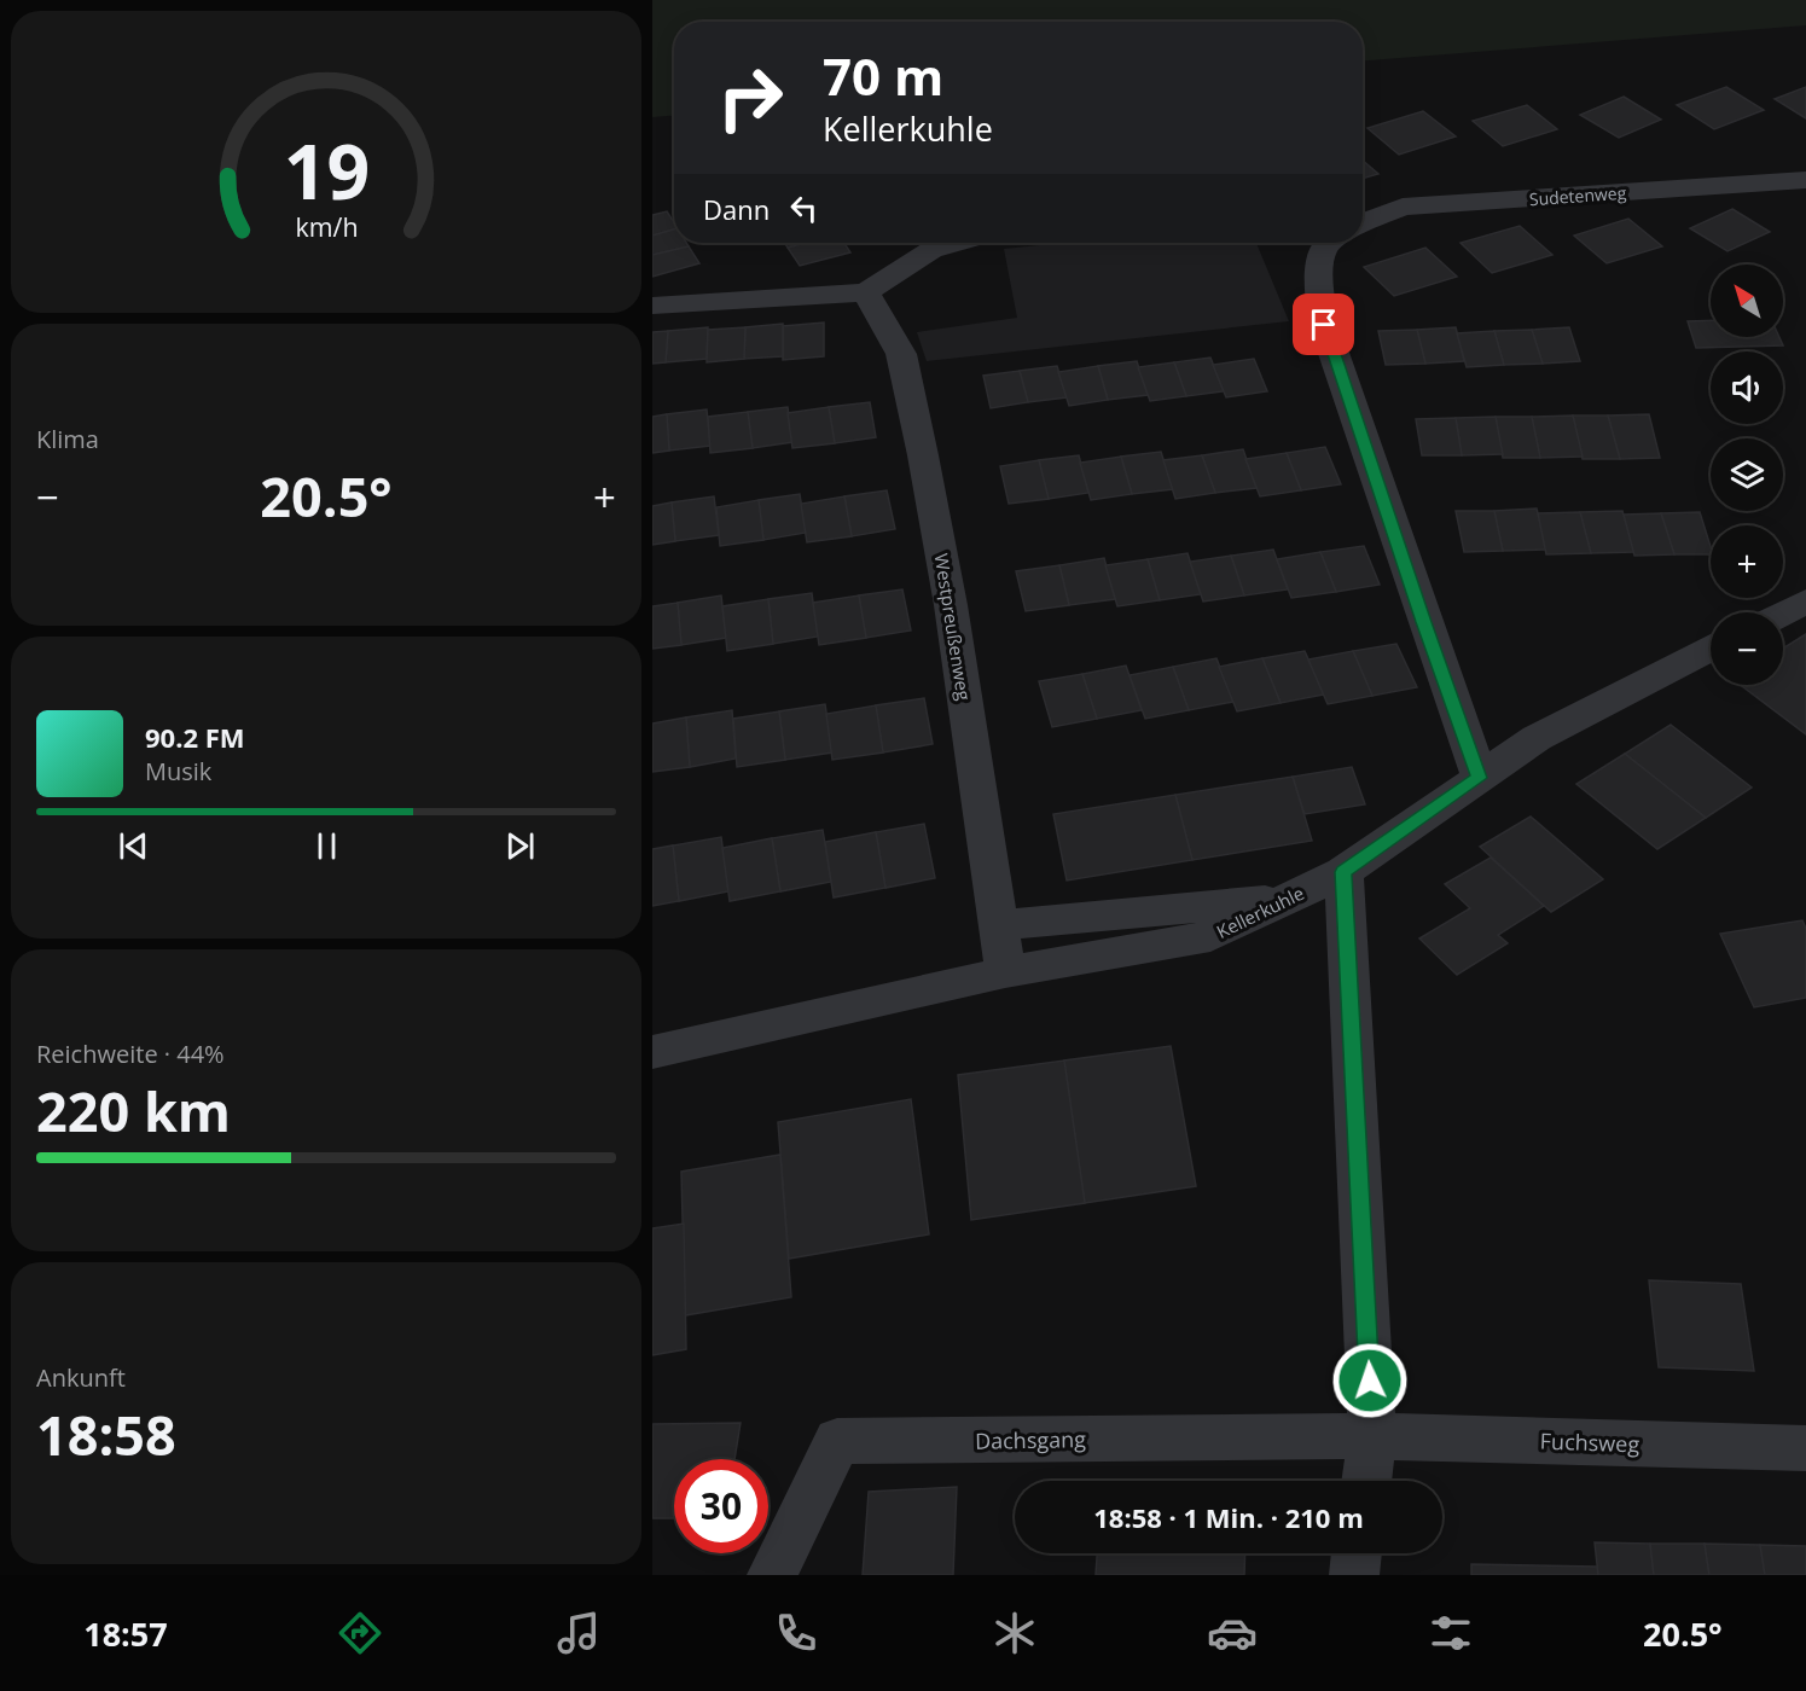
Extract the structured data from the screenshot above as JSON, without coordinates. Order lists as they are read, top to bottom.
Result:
{
  "streets": {
    "street": [
      "Sudetenweg",
      "Westpreußenweg",
      "Kellerkuhle",
      "Dachsgang",
      "Fuchsweg"
    ]
  },
  "crossings": [
    ["Westpreußenweg", "Kellerkuhle"],
    ["Dachsgang", "Fuchsweg"]
  ],
  "north": "top left",
  "page": {
    "turn": ["70 m", "Kellerkuhle"],
    "then": "Dann",
    "map_buttons": ["+", "−"],
    "tile": [
      "Klima",
      ["Reichweite · 44%", "220 km"],
      ["Ankunft", "18:58"]
    ],
    "heat": ["−", "20.5°", "+"],
    "song": ["90.2 FM", "Musik"],
    "limit": "30",
    "trip": "18:58 · 1 Min. · 210 m",
    "tabs": ["18:57", "20.5°"],
    "gauge": ["19", "km/h"]
  }
}
